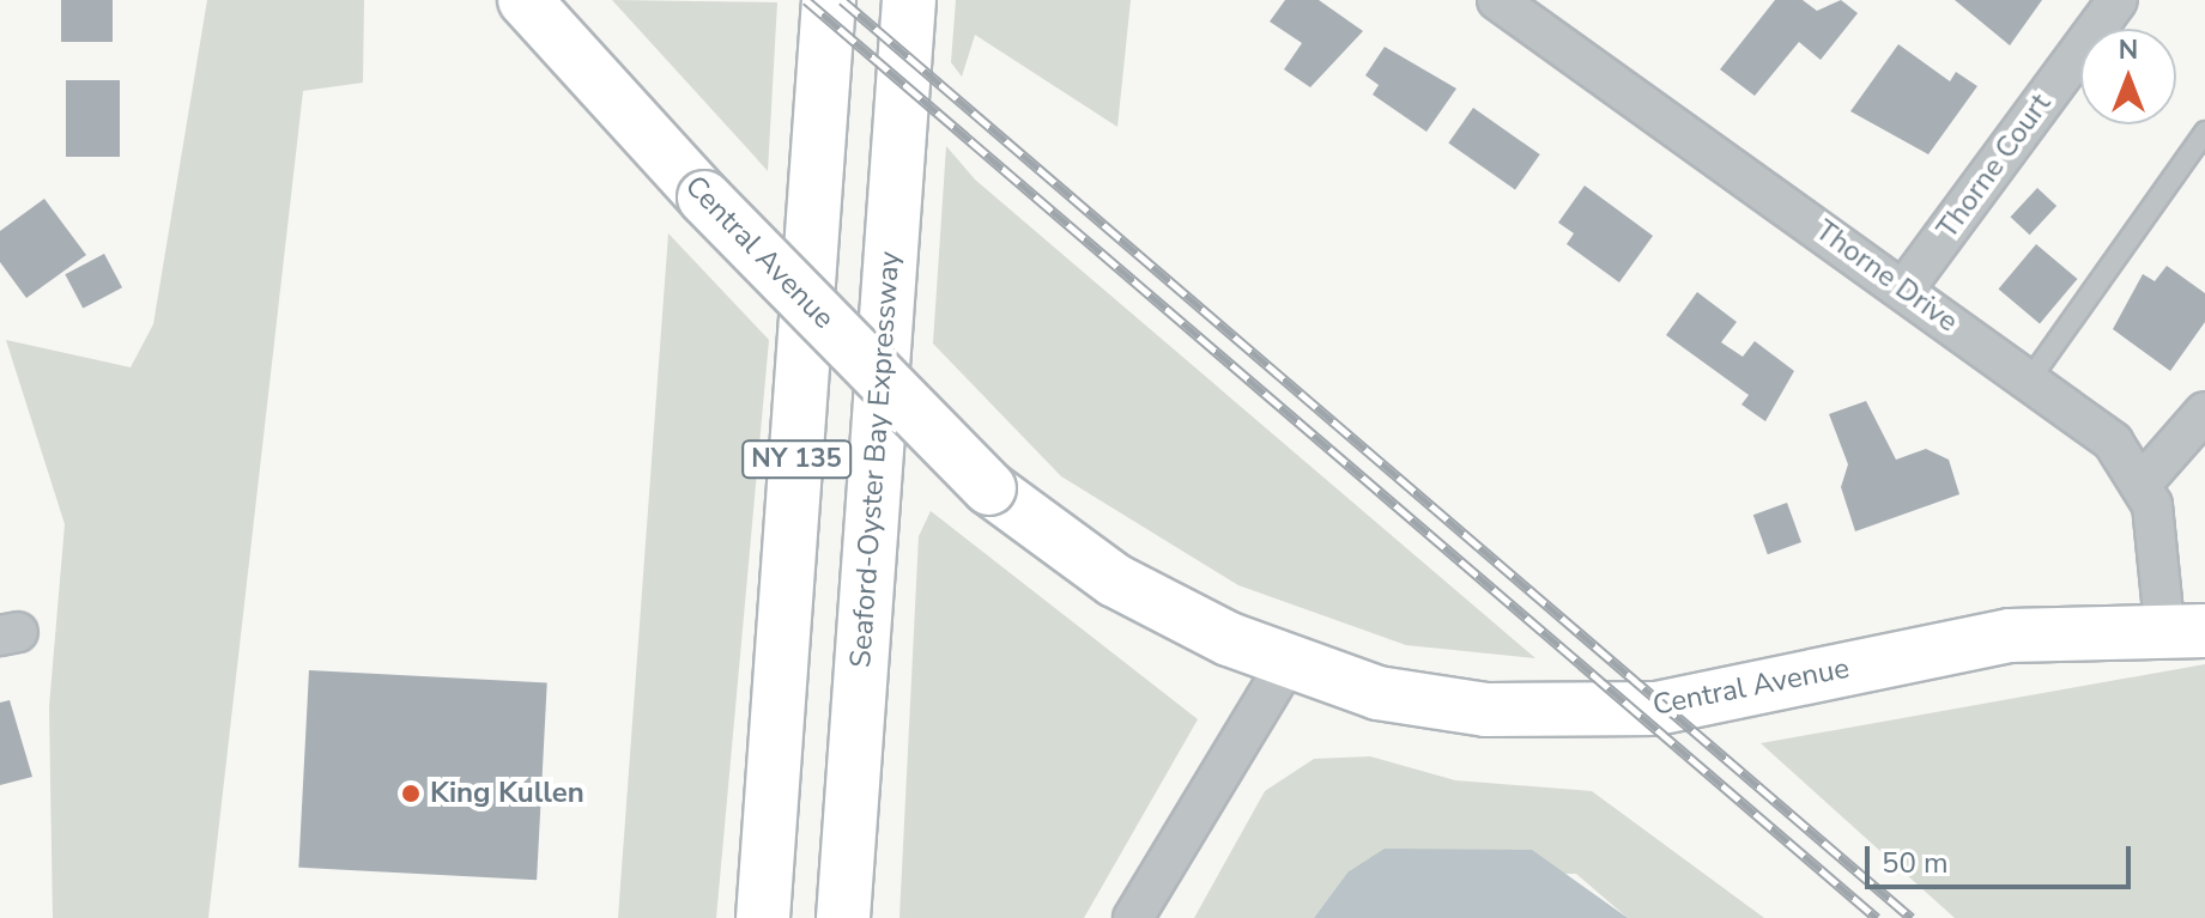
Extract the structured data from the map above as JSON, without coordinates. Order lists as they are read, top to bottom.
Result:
{
  "streets": {
    "main road": ["Central Avenue", "NY 135", "Seaford-Oyster Bay Expressway"],
    "street": ["Thorne Court", "Thorne Drive"]
  },
  "crossings": [
    ["Thorne Court", "Thorne Drive"],
    ["Central Avenue", "Thorne Drive"]
  ],
  "places": ["King Kullen"],
  "scale_bar": "50 m",
  "north": "top"
}
